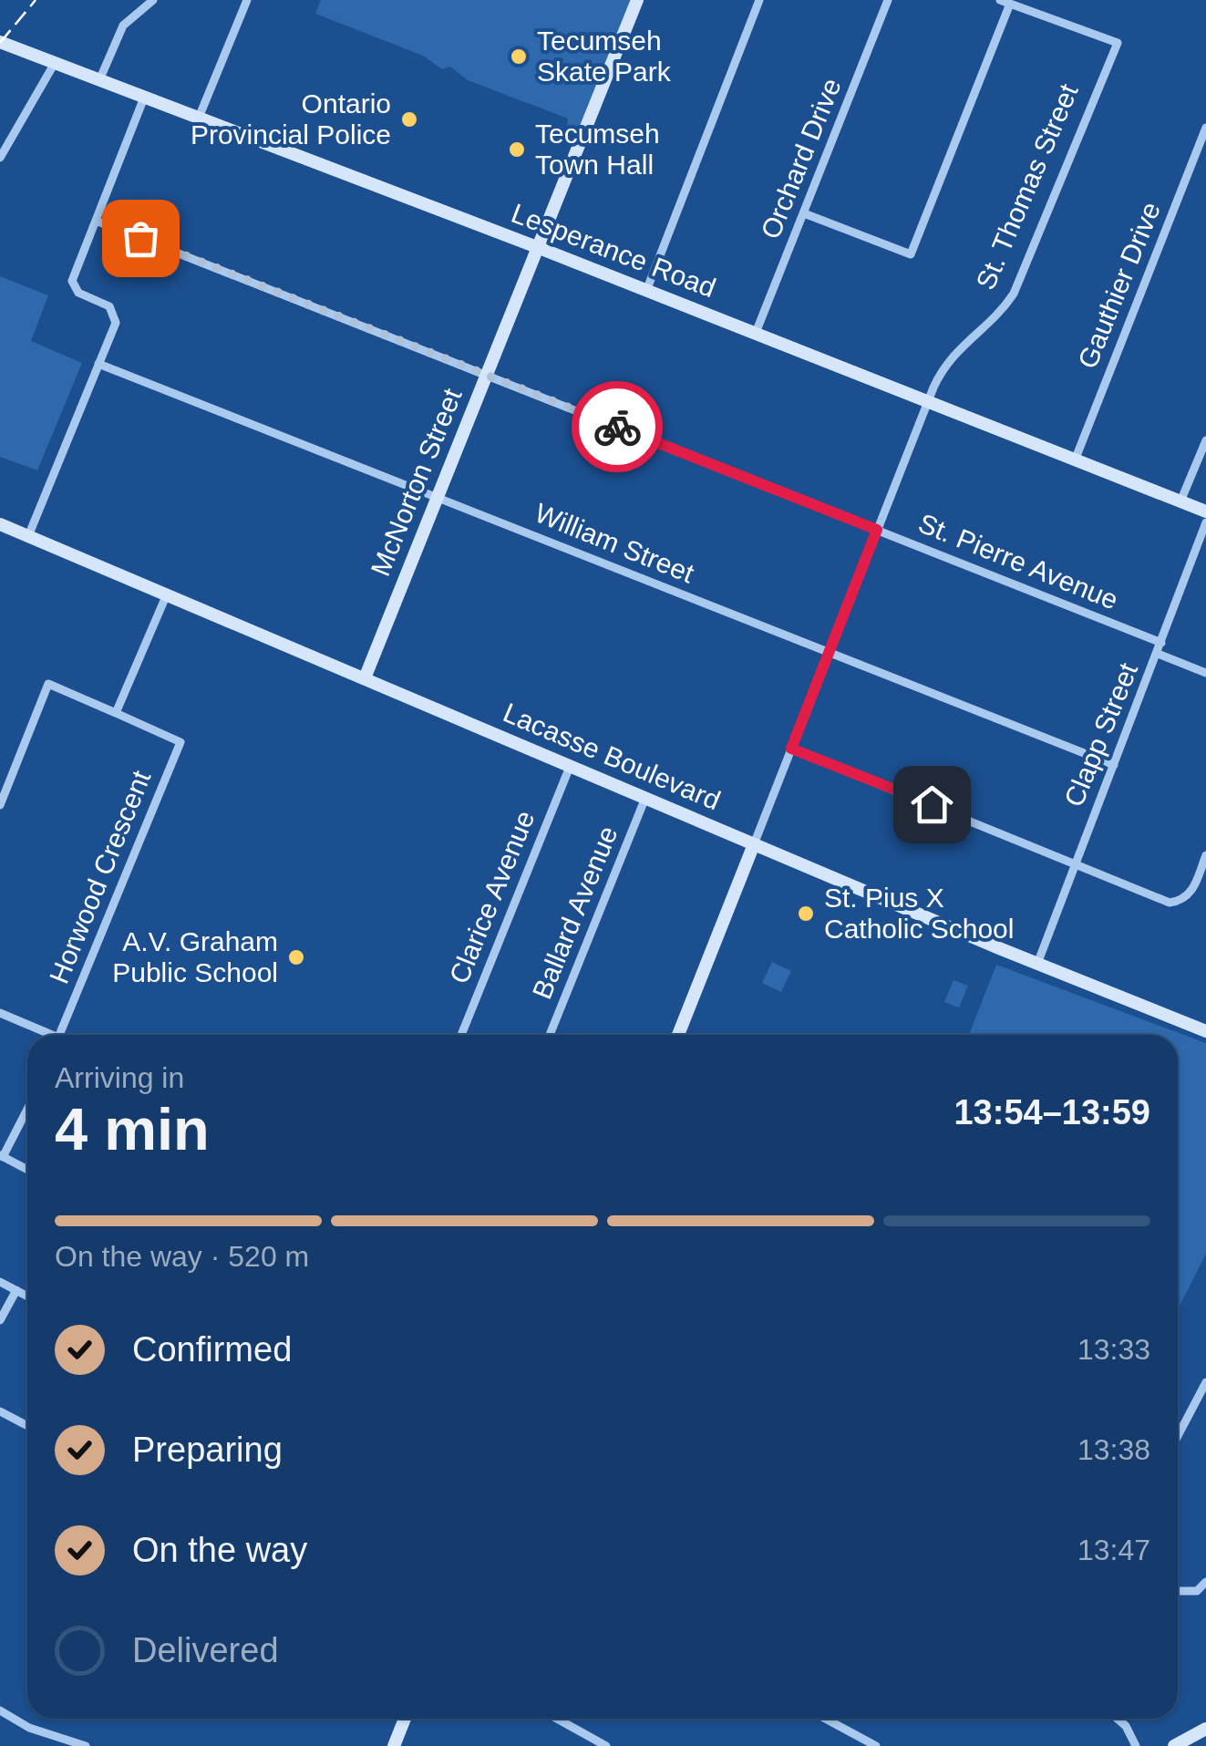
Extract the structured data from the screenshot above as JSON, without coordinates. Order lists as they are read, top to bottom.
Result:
{
  "streets": {
    "street": [
      "Orchard Drive",
      "St. Thomas Street",
      "Lesperance Road",
      "Gauthier Drive",
      "McNorton Street",
      "William Street",
      "St. Pierre Avenue",
      "Clapp Street",
      "Lacasse Boulevard",
      "Horwood Crescent",
      "Clarice Avenue",
      "Ballard Avenue"
    ]
  },
  "crossings": [
    ["Orchard Drive", "Lesperance Road"],
    ["St. Thomas Street", "Lesperance Road"],
    ["St. Thomas Street", "William Street"],
    ["St. Thomas Street", "St. Pierre Avenue"],
    ["St. Thomas Street", "Lacasse Boulevard"],
    ["Lesperance Road", "Gauthier Drive"],
    ["Lesperance Road", "McNorton Street"],
    ["McNorton Street", "William Street"],
    ["McNorton Street", "St. Pierre Avenue"],
    ["McNorton Street", "Lacasse Boulevard"],
    ["William Street", "Clapp Street"],
    ["St. Pierre Avenue", "Clapp Street"],
    ["Clapp Street", "Lacasse Boulevard"],
    ["Lacasse Boulevard", "Clarice Avenue"],
    ["Lacasse Boulevard", "Ballard Avenue"]
  ],
  "places": [
    "Tecumseh Skate Park",
    "Ontario Provincial Police",
    "Tecumseh Town Hall",
    "St. Pius X Catholic School",
    "A.V. Graham Public School"
  ],
  "page": {
    "heading": ["4 min", "Arriving in", "13:54–13:59"],
    "bar": "On the way · 520 m",
    "list": [
      ["Confirmed", "13:33"],
      ["Preparing", "13:38"],
      ["On the way", "13:47"],
      "Delivered"
    ]
  }
}
